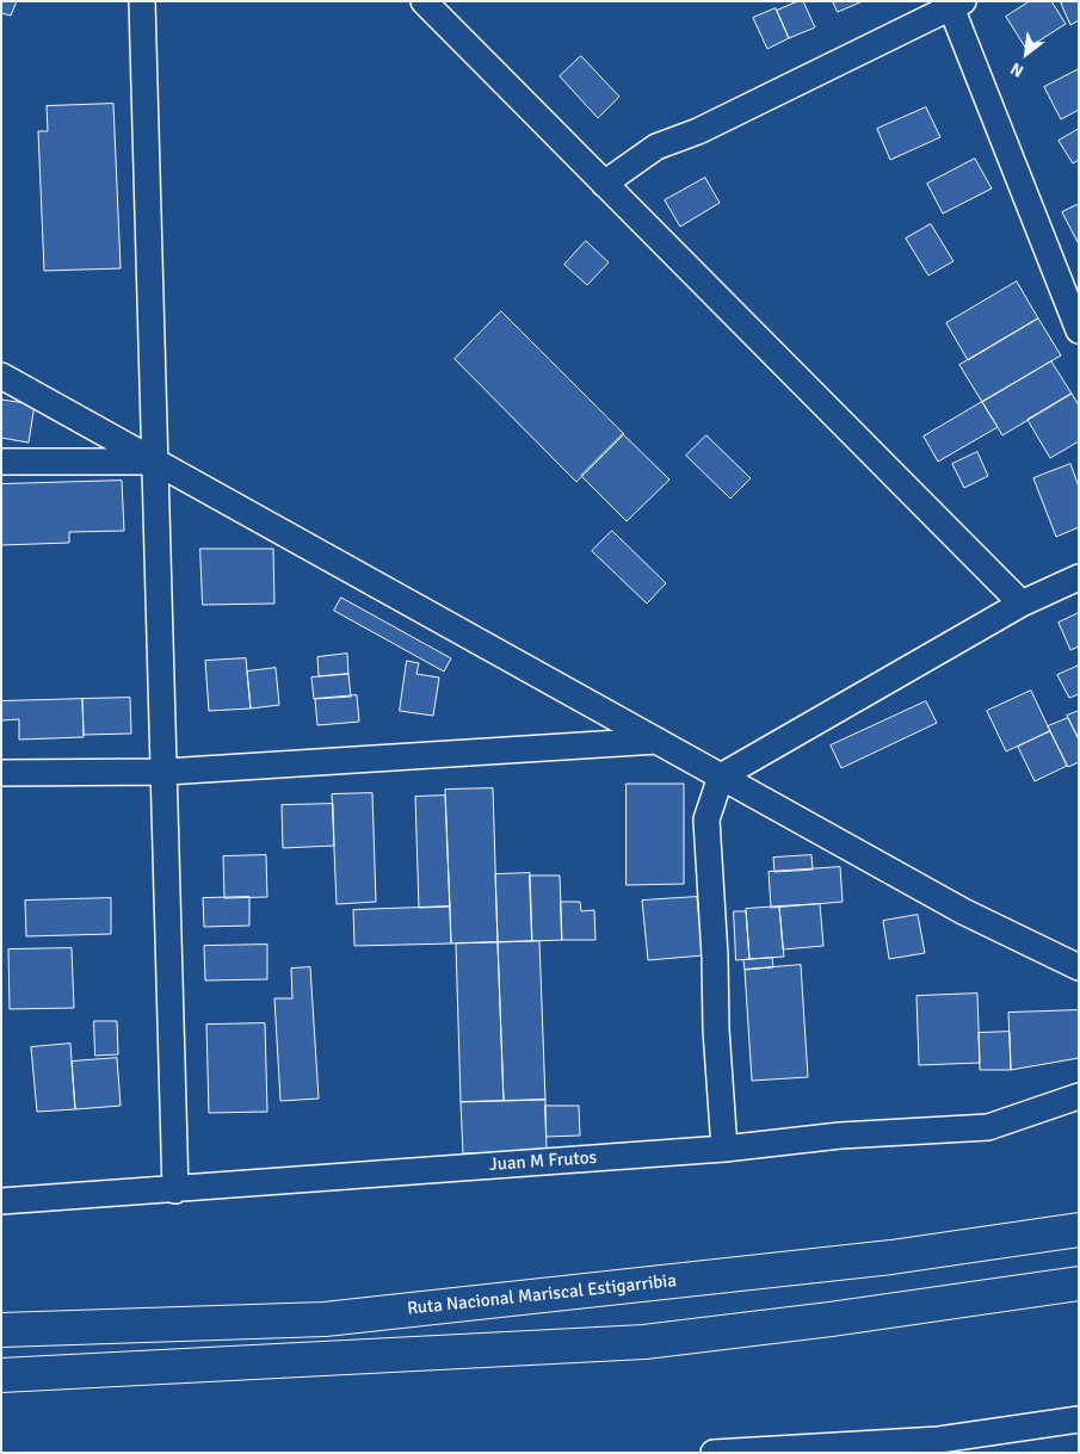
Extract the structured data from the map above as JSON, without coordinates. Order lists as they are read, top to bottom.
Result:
{
  "streets": {
    "highway": ["Ruta Nacional Mariscal Estigarribia"],
    "street": ["Juan M Frutos"]
  },
  "north": "bottom left"
}
